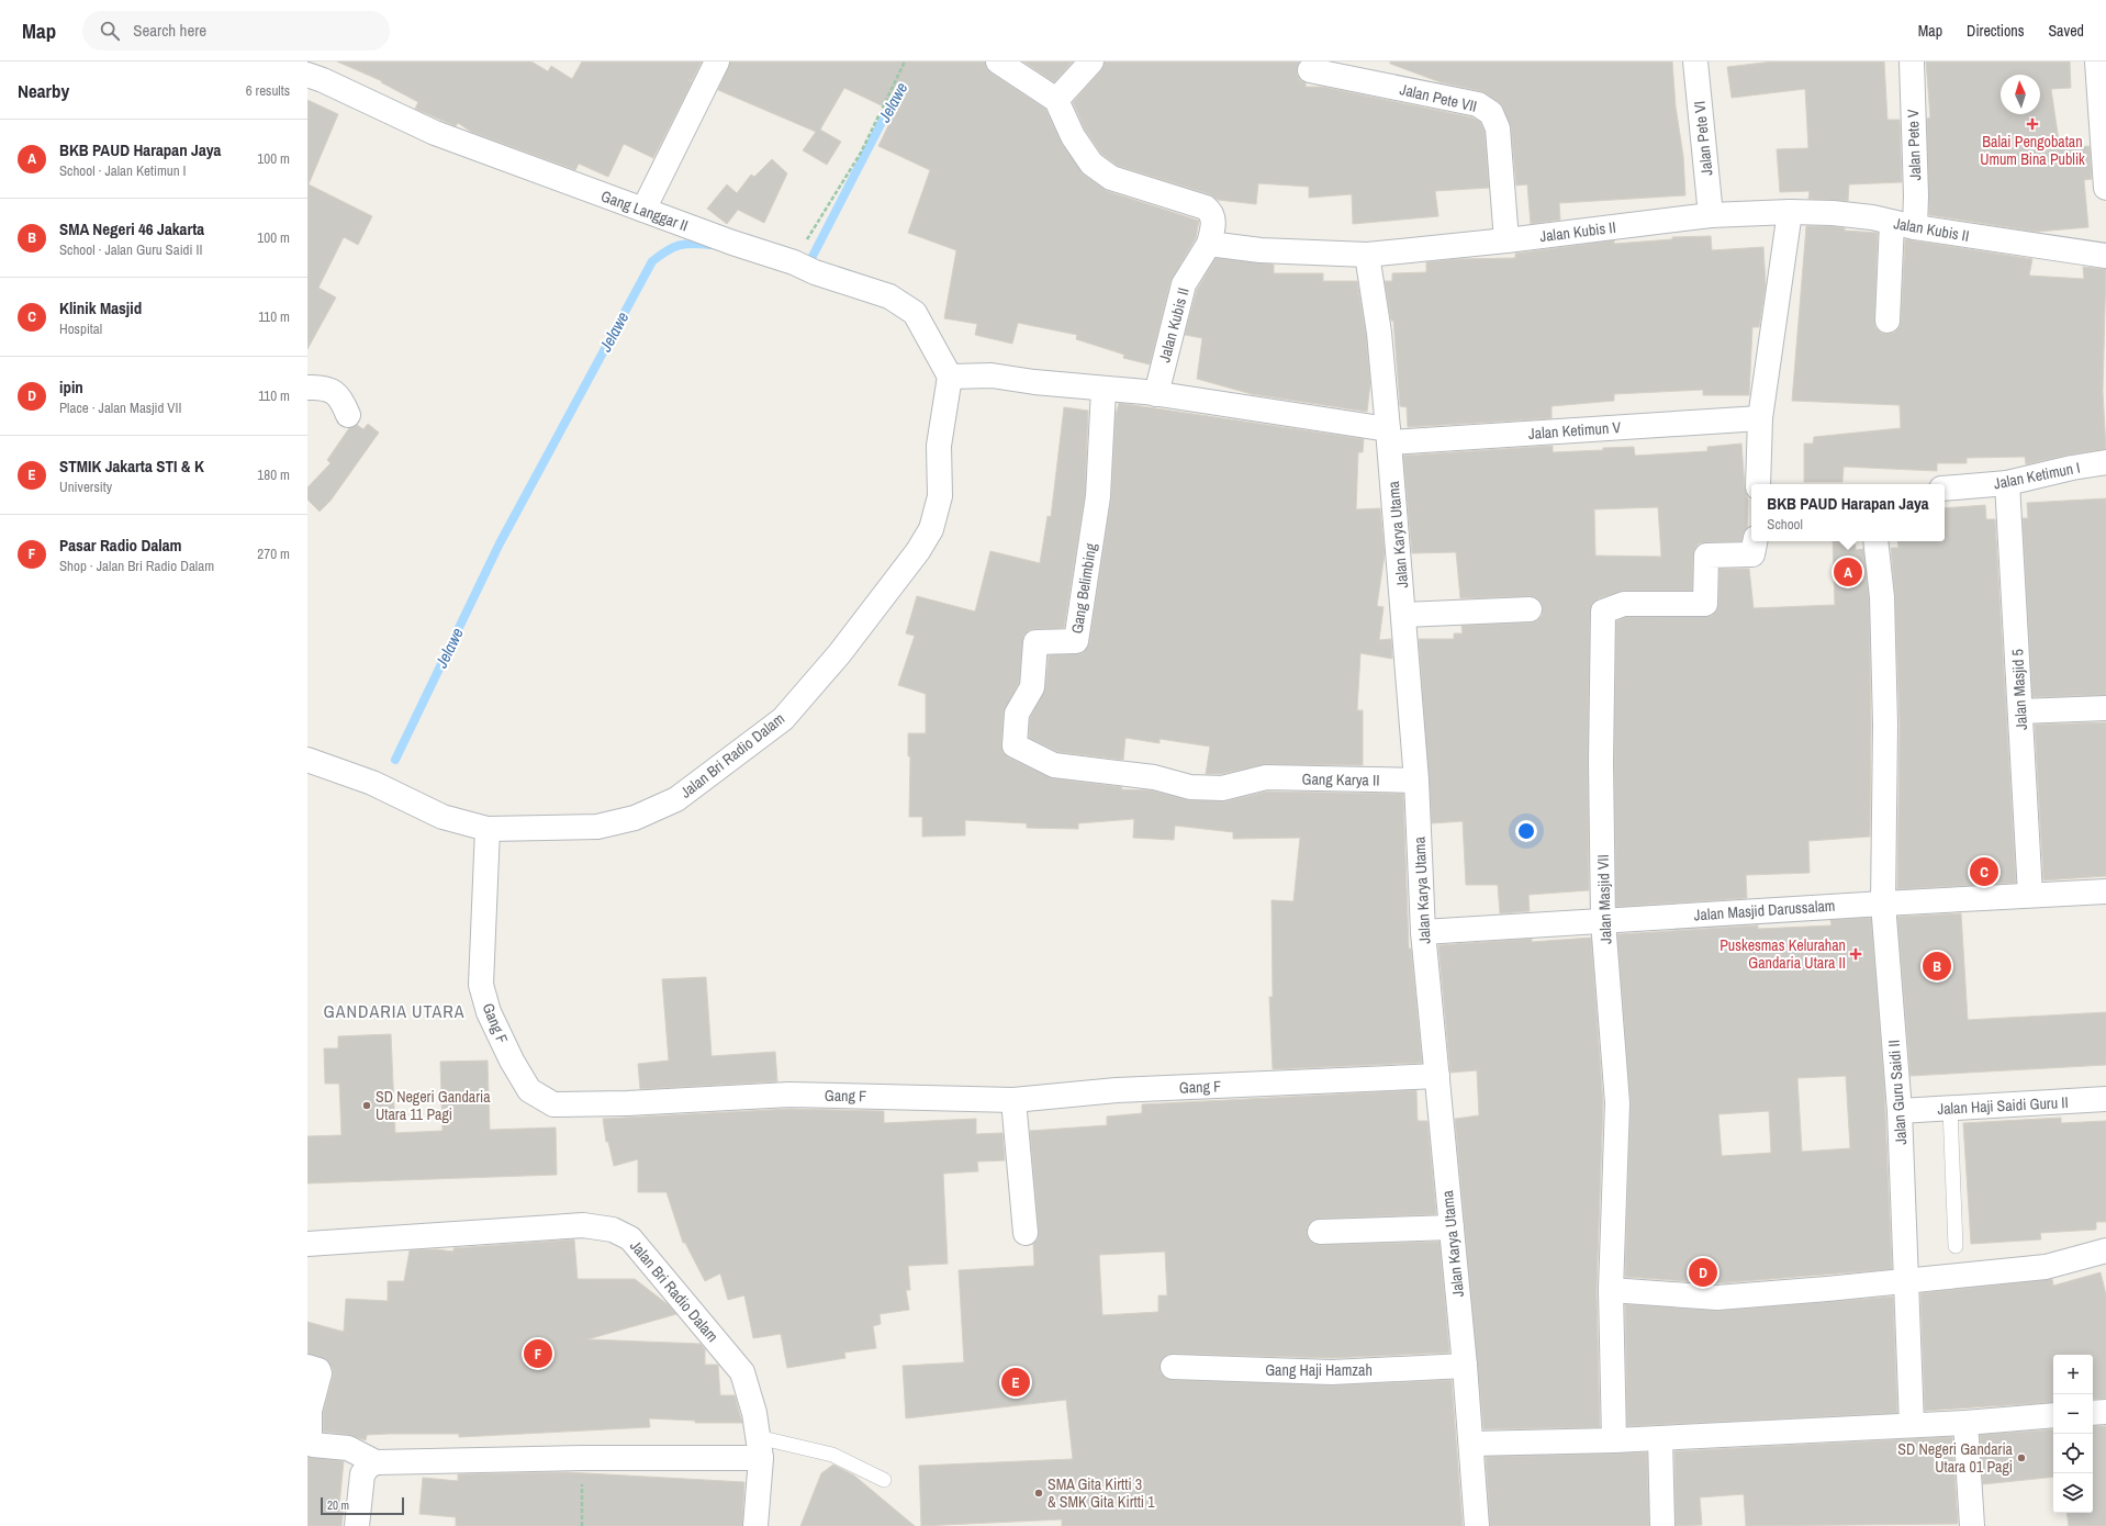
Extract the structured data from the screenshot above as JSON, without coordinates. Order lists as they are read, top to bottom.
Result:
{
  "streets": {
    "street": [
      "Jalan Pete VII",
      "Jalan Pete VI",
      "Jalan Pete V",
      "Gang Langgar II",
      "Jalan Kubis II",
      "Jalan Ketimun V",
      "Jalan Ketimun I",
      "Jalan Karya Utama",
      "Gang Belimbing",
      "Jalan Masjid 5",
      "Jalan Bri Radio Dalam",
      "Gang Karya II",
      "Jalan Masjid VII",
      "Jalan Masjid Darussalam",
      "Gang F",
      "Jalan Guru Saidi II",
      "Jalan Haji Saidi Guru II",
      "Gang Haji Hamzah"
    ]
  },
  "crossings": [
    ["Jalan Pete VII", "Jalan Kubis II"],
    ["Jalan Pete VI", "Jalan Kubis II"],
    ["Jalan Pete V", "Jalan Kubis II"],
    ["Gang Langgar II", "Jalan Bri Radio Dalam"],
    ["Jalan Kubis II", "Jalan Karya Utama"],
    ["Jalan Ketimun V", "Jalan Karya Utama"],
    ["Jalan Ketimun I", "Jalan Masjid 5"],
    ["Jalan Karya Utama", "Gang Karya II"],
    ["Jalan Karya Utama", "Jalan Masjid Darussalam"],
    ["Jalan Karya Utama", "Gang F"],
    ["Jalan Karya Utama", "Gang Haji Hamzah"],
    ["Gang Belimbing", "Gang Karya II"],
    ["Jalan Masjid 5", "Jalan Masjid Darussalam"],
    ["Jalan Bri Radio Dalam", "Gang F"],
    ["Jalan Masjid VII", "Jalan Masjid Darussalam"],
    ["Jalan Masjid Darussalam", "Jalan Guru Saidi II"],
    ["Jalan Guru Saidi II", "Jalan Haji Saidi Guru II"]
  ],
  "districts": ["GANDARIA UTARA"],
  "water": ["Jelawe"],
  "places": {
    "health": ["Balai Pengobatan Umum Bina Publik", "Puskesmas Kelurahan Gandaria Utara II"],
    "other": ["SD Negeri Gandaria Utara 11 Pagi", "SD Negeri Gandaria Utara 01 Pagi", "SMA Gita Kirtti 3 & SMK Gita Kirtti 1"]
  },
  "scale_bar": "20 m",
  "north": "top",
  "page": {
    "header": "Map",
    "search": "Search here",
    "nav": ["Map", "Directions", "Saved"],
    "heading": ["Nearby", "6 results"],
    "list": [
      {
        "mark": "A",
        "name": "BKB PAUD Harapan Jaya",
        "note": "School · Jalan Ketimun I",
        "value": "100 m"
      },
      {
        "mark": "B",
        "name": "SMA Negeri 46 Jakarta",
        "note": "School · Jalan Guru Saidi II",
        "value": "100 m"
      },
      {
        "mark": "C",
        "name": "Klinik Masjid",
        "note": "Hospital",
        "value": "110 m"
      },
      {
        "mark": "D",
        "name": "ipin",
        "note": "Place · Jalan Masjid VII",
        "value": "110 m"
      },
      {
        "mark": "E",
        "name": "STMIK Jakarta STI & K",
        "note": "University",
        "value": "180 m"
      },
      {
        "mark": "F",
        "name": "Pasar Radio Dalam",
        "note": "Shop · Jalan Bri Radio Dalam",
        "value": "270 m"
      }
    ],
    "popup": ["BKB PAUD Harapan Jaya", "School"],
    "pins": [
      "A",
      "C",
      "B",
      "D",
      "F",
      "E"
    ],
    "map_buttons": ["+", "−"],
    "scale": "20 m"
  }
}
